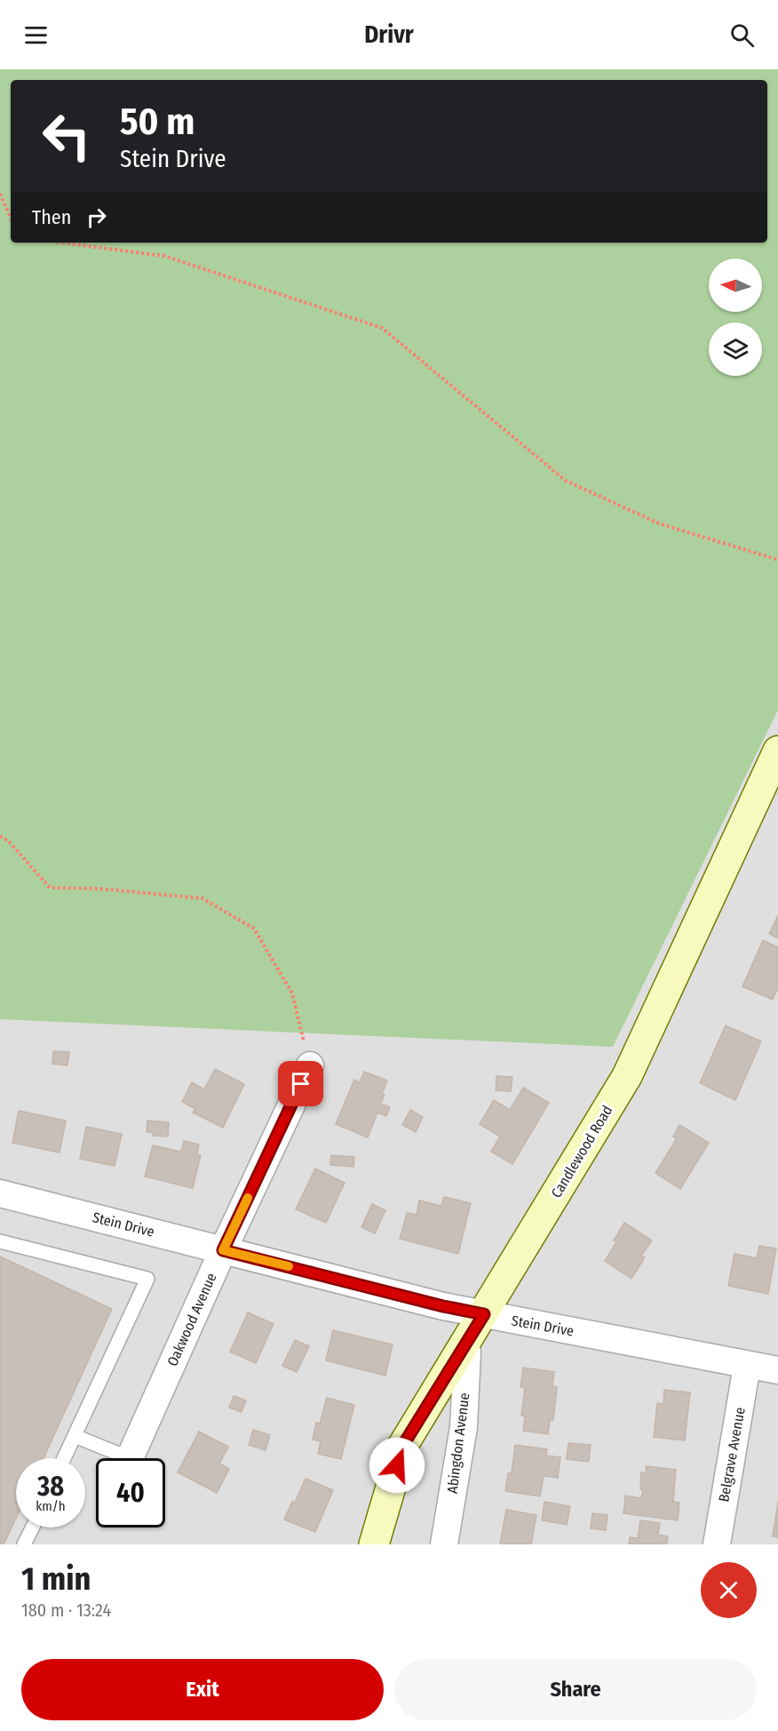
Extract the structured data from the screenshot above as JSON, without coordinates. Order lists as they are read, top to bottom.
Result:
{
  "streets": {
    "street": [
      "Candlewood Road",
      "Stein Drive",
      "Oakwood Avenue",
      "Abingdon Avenue",
      "Belgrave Avenue"
    ]
  },
  "crossings": [
    ["Candlewood Road", "Stein Drive"],
    ["Candlewood Road", "Abingdon Avenue"],
    ["Stein Drive", "Oakwood Avenue"],
    ["Stein Drive", "Belgrave Avenue"]
  ],
  "north": "left",
  "page": {
    "header": "Drivr",
    "turn": ["50 m", "Stein Drive"],
    "then": "Then",
    "speed": "38 km/h",
    "limit": "40",
    "heading": ["1 min", "180 m · 13:24"],
    "buttons": ["Exit", "Share"]
  }
}
